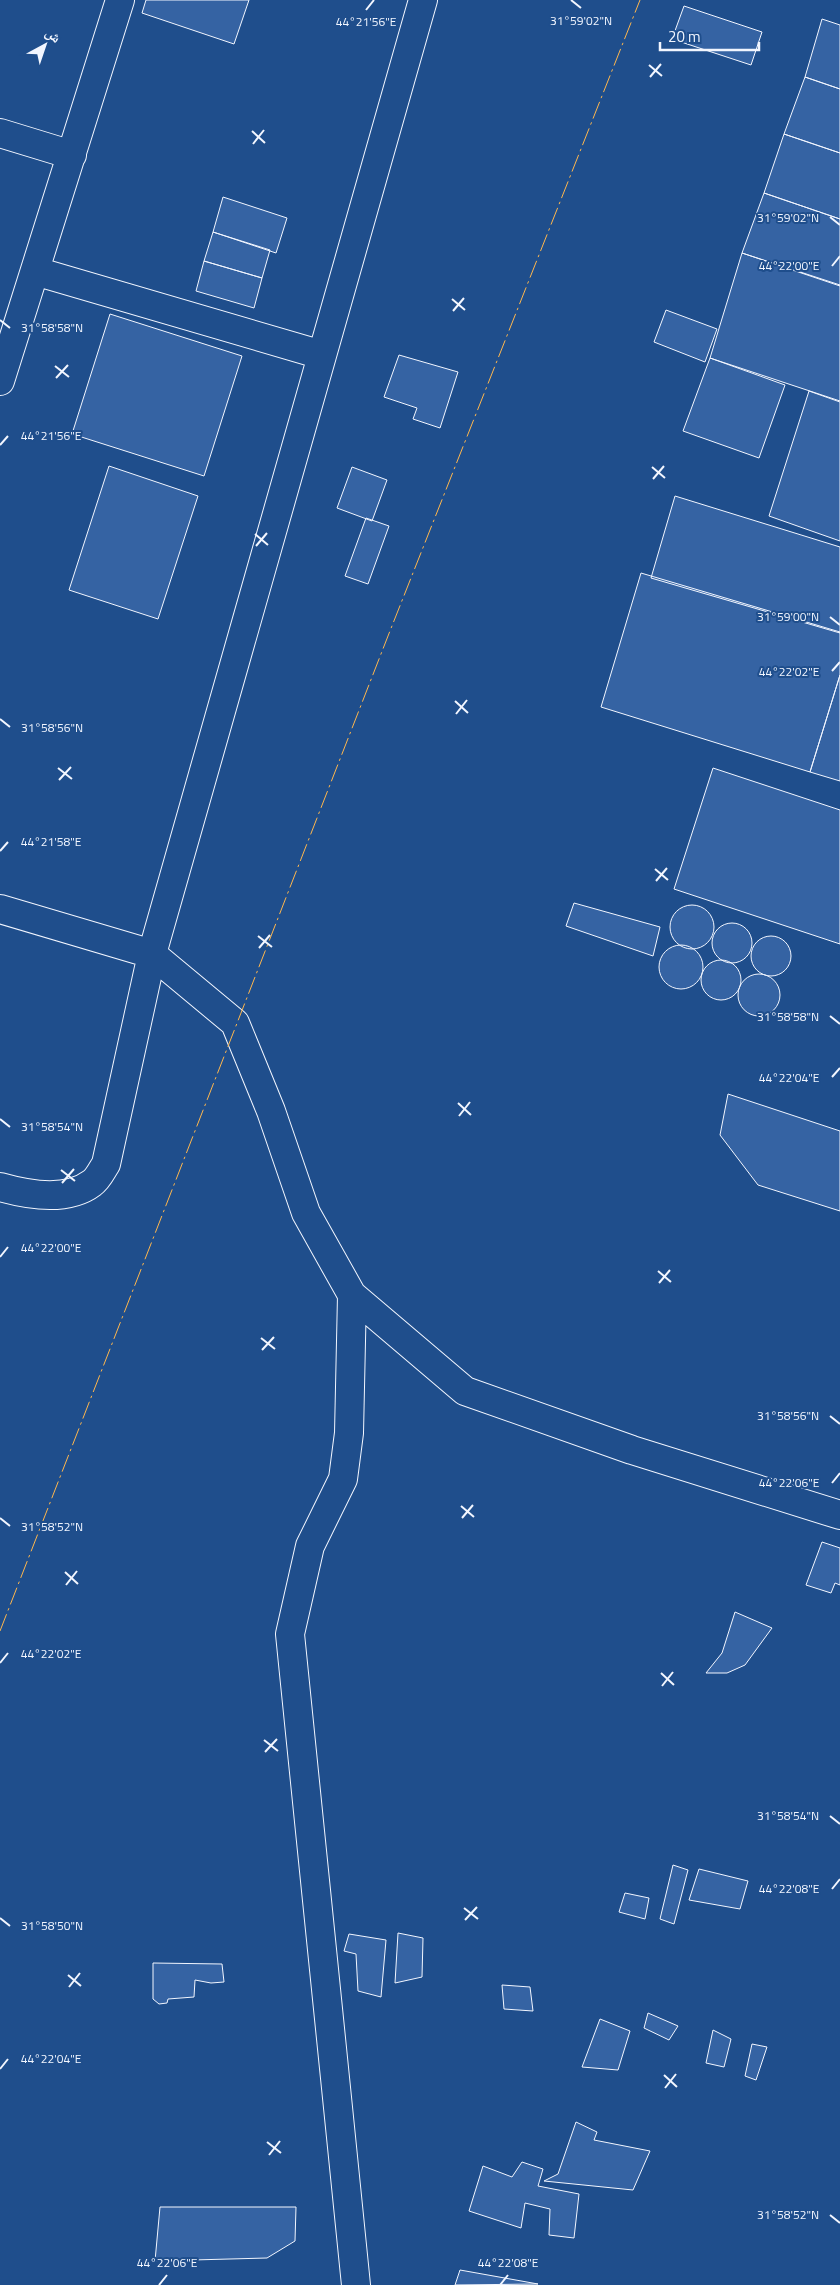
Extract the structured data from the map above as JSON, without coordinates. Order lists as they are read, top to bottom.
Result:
{
  "scale_bar": "20 m",
  "north": "top right",
  "coordinates": [
    "31°59'02\"N",
    "44°21'56\"E",
    "44°22'00\"E",
    "31°58'58\"N",
    "31°59'00\"N",
    "44°22'02\"E",
    "31°58'56\"N",
    "44°21'58\"E",
    "44°22'04\"E",
    "31°58'54\"N",
    "44°22'06\"E",
    "31°58'52\"N",
    "44°22'08\"E",
    "31°58'50\"N"
  ]
}
